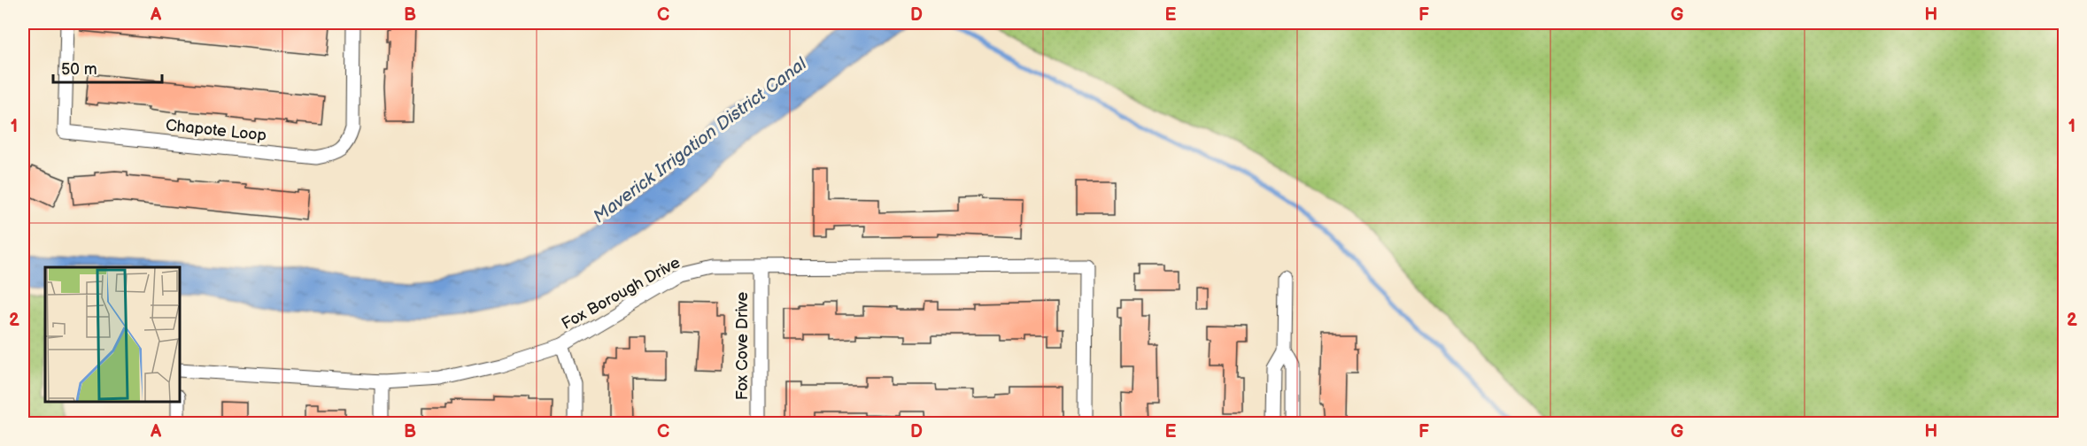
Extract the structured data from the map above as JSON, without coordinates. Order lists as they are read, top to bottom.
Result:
{
  "streets": {
    "street": ["Chapote Loop", "Fox Borough Drive", "Fox Cove Drive"]
  },
  "crossings": [
    ["Fox Borough Drive", "Fox Cove Drive"]
  ],
  "water": ["Maverick Irrigation District Canal"],
  "scale_bar": "50 m",
  "grid": {
    "columns": [
      "A",
      "B",
      "C",
      "D",
      "E",
      "F",
      "G",
      "H"
    ],
    "rows": ["1", "2"]
  }
}
